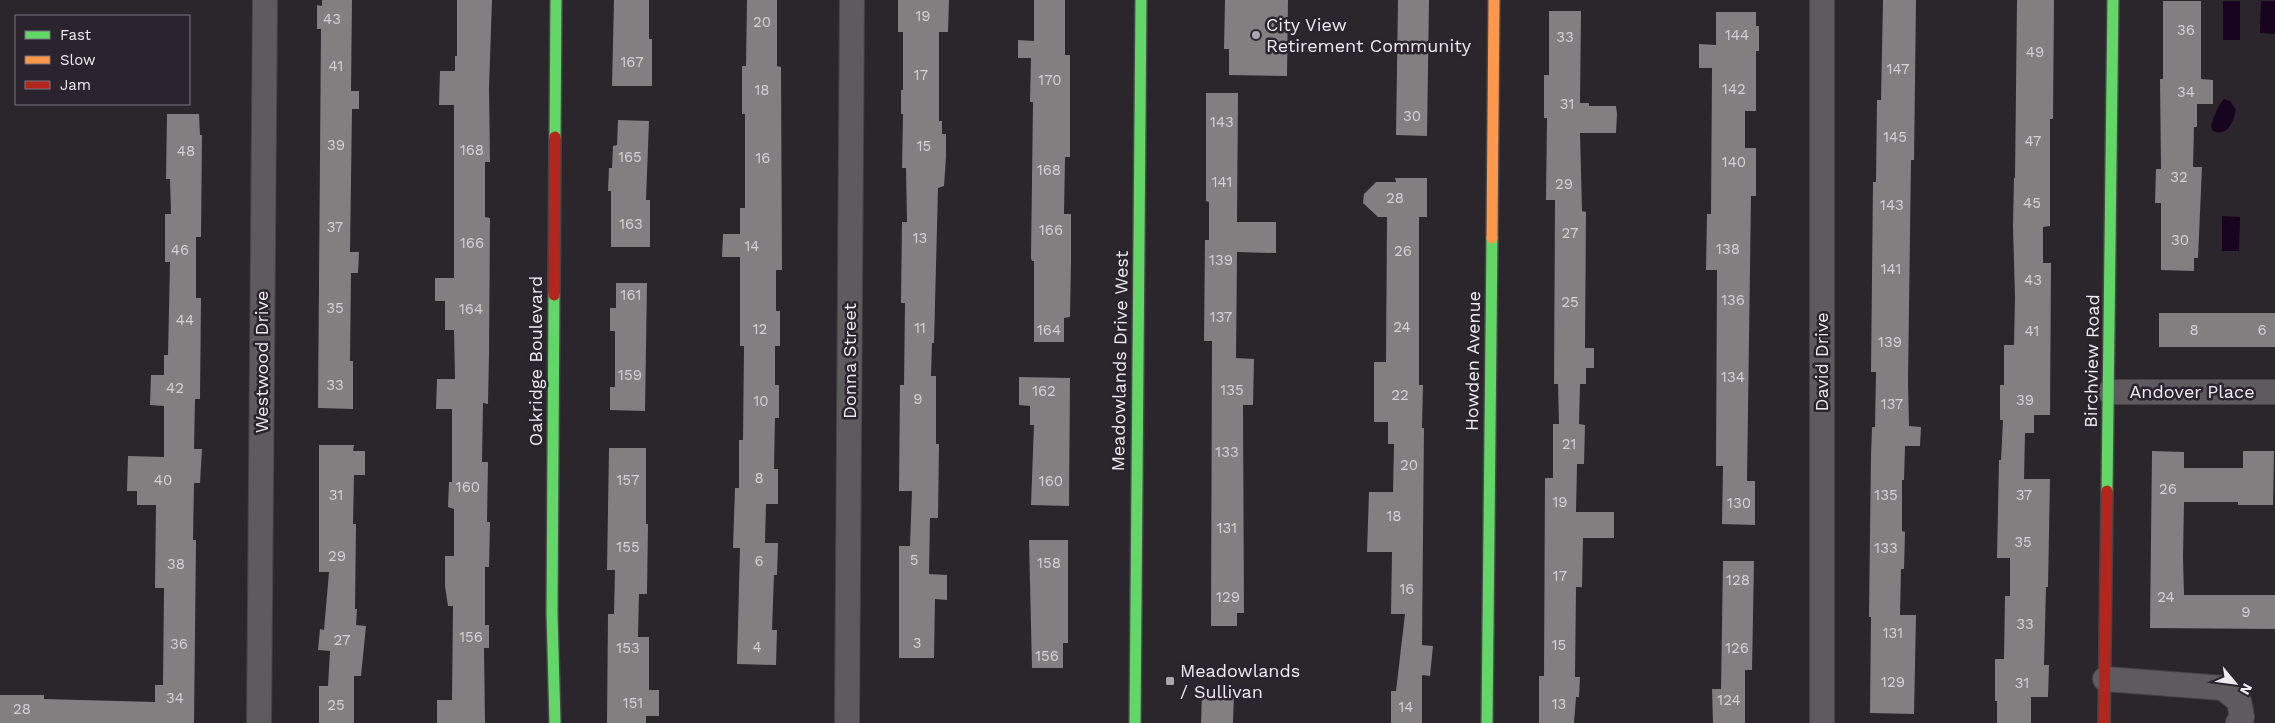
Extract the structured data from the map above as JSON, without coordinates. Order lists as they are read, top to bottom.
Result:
{
  "streets": {
    "street": [
      "Oakridge Boulevard",
      "Donna Street",
      "Meadowlands Drive West",
      "Howden Avenue",
      "Birchview Road",
      "Westwood Drive",
      "David Drive",
      "Andover Place"
    ]
  },
  "crossings": [
    ["Birchview Road", "Andover Place"]
  ],
  "places": {
    "other": ["City View Retirement Community"],
    "transit": ["Meadowlands / Sullivan"]
  },
  "house_numbers": [
    "19",
    "43",
    "20",
    "36",
    "144",
    "33",
    "49",
    "167",
    "41",
    "147",
    "17",
    "170",
    "142",
    "18",
    "34",
    "31",
    "30",
    "143",
    "145",
    "47",
    "39",
    "15",
    "168",
    "48",
    "165",
    "16",
    "140",
    "168",
    "32",
    "141",
    "29",
    "28",
    "45",
    "143",
    "163",
    "37",
    "166",
    "27",
    "13",
    "30",
    "166",
    "14",
    "138",
    "46",
    "26",
    "139",
    "141",
    "43",
    "161",
    "136",
    "25",
    "35",
    "164",
    "137",
    "44",
    "24",
    "11",
    "12",
    "164",
    "8",
    "6",
    "41",
    "139",
    "159",
    "134",
    "33",
    "42",
    "135",
    "162",
    "22",
    "9",
    "39",
    "10",
    "137",
    "21",
    "133",
    "20",
    "8",
    "40",
    "157",
    "160",
    "160",
    "26",
    "31",
    "135",
    "37",
    "19",
    "130",
    "18",
    "131",
    "35",
    "155",
    "133",
    "29",
    "5",
    "6",
    "158",
    "38",
    "17",
    "128",
    "16",
    "129",
    "24",
    "9",
    "33",
    "131",
    "156",
    "27",
    "3",
    "36",
    "15",
    "4",
    "153",
    "126",
    "156",
    "129",
    "31",
    "34",
    "124",
    "151",
    "13",
    "25",
    "14",
    "28"
  ],
  "legend": ["Fast", "Slow", "Jam"],
  "north": "bottom right"
}
